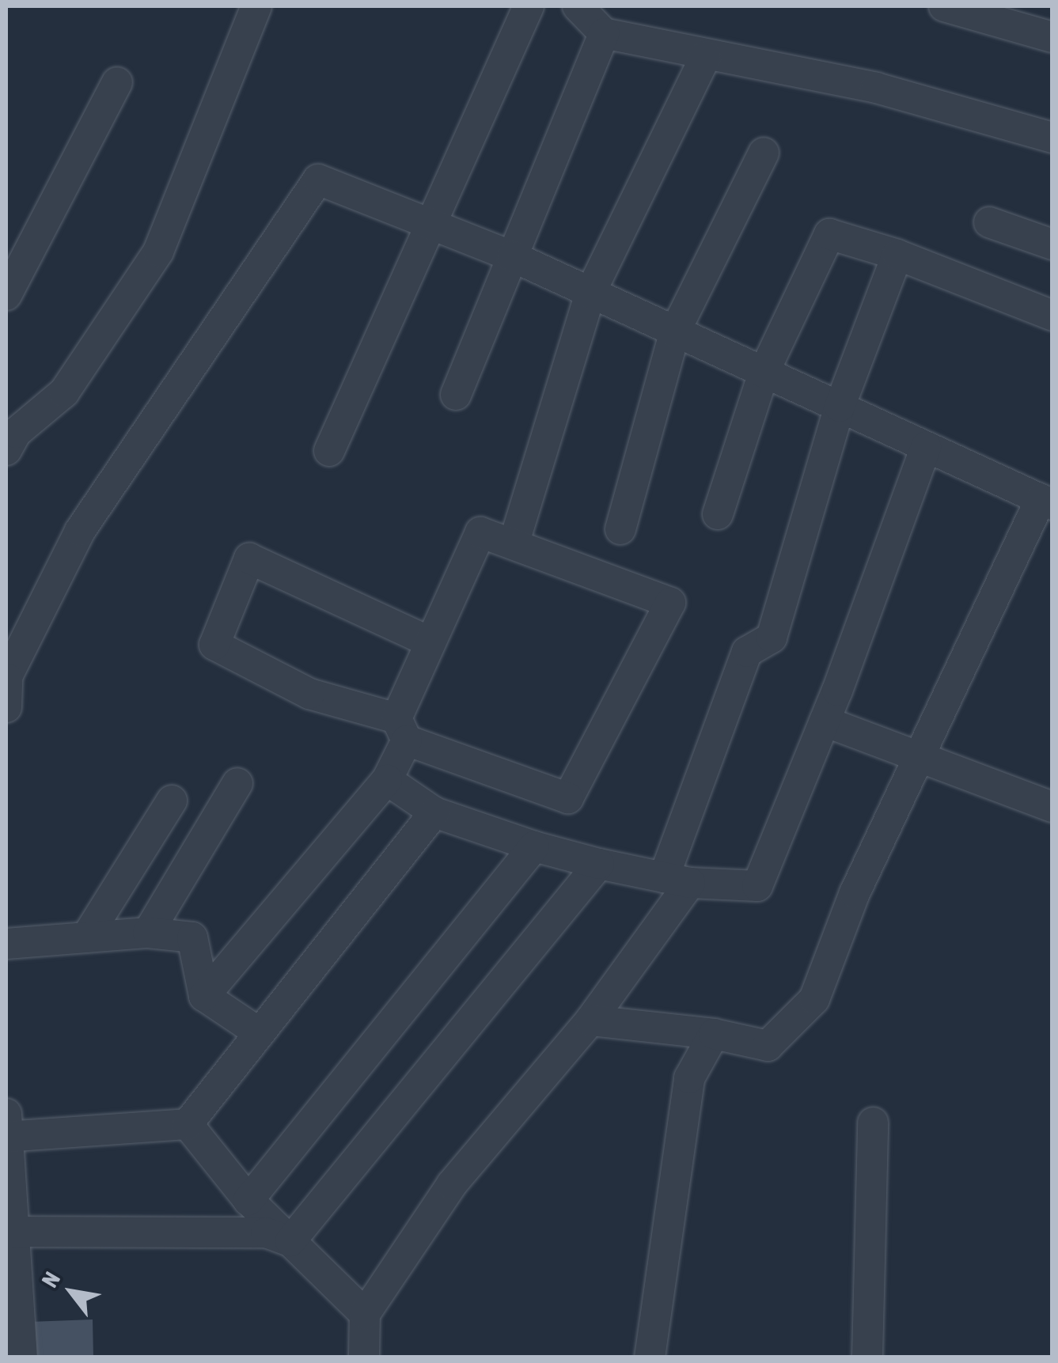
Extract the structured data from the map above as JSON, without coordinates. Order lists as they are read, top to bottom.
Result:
{
  "north": "top left"
}
